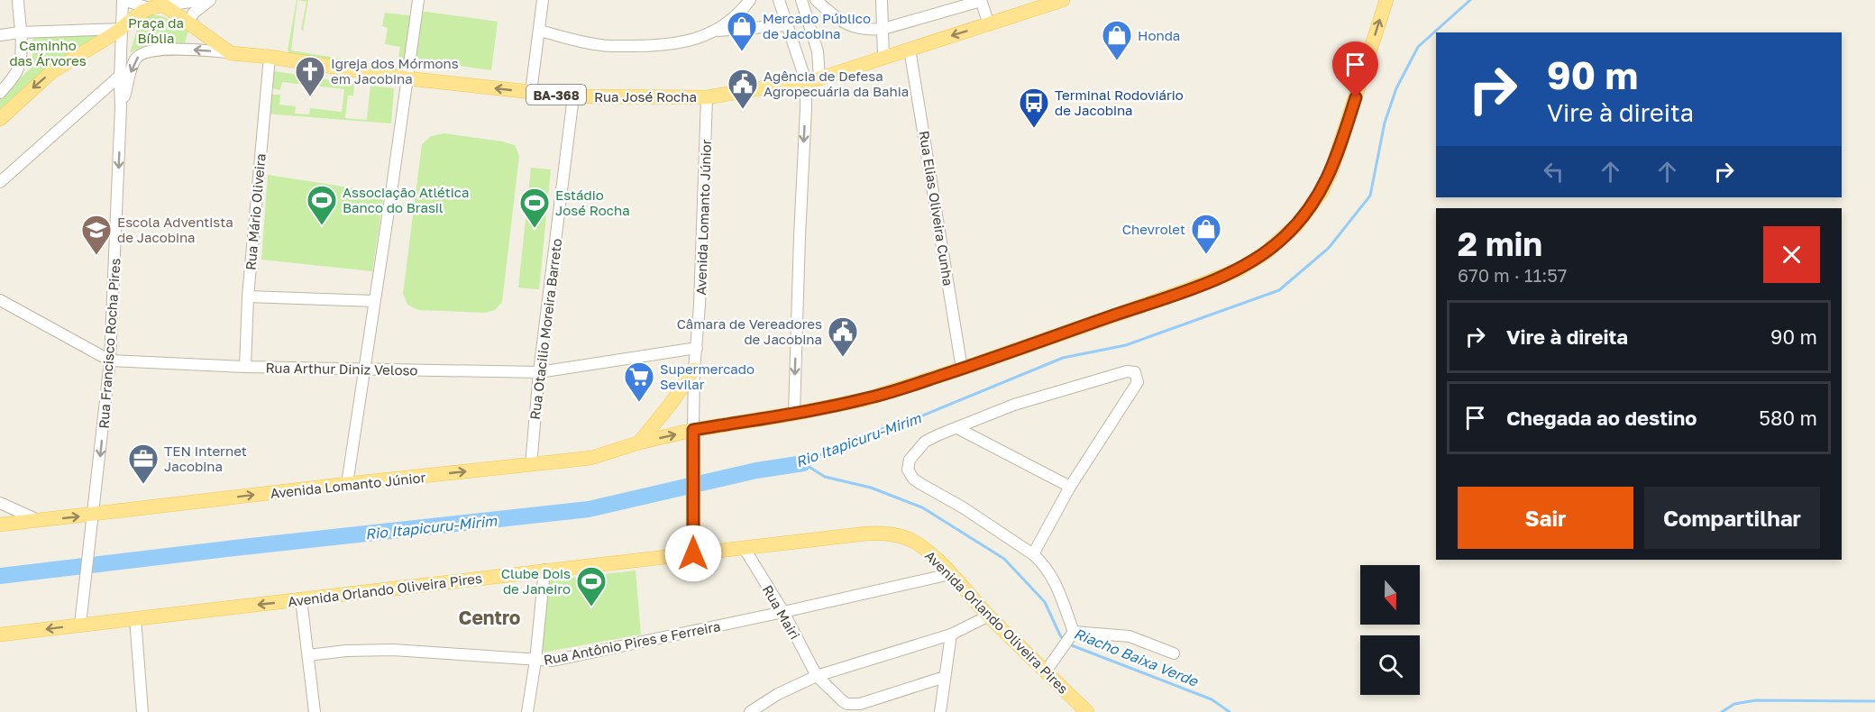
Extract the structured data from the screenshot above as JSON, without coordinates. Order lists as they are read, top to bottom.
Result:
{
  "streets": {
    "main road": [
      "BA-368",
      "Rua José Rocha",
      "Avenida Lomanto Júnior",
      "Avenida Orlando Oliveira Pires"
    ],
    "street": [
      "Rua Elias Oliveira Cunha",
      "Rua Mário Oliveira",
      "Rua Otacilio Moreira Barreto",
      "Rua Francisco Rocha Pires",
      "Rua Arthur Diniz Veloso",
      "Rua Mairi",
      "Rua Antônio Pires e Ferreira"
    ]
  },
  "crossings": [
    ["BA-368", "Rua José Rocha"],
    ["BA-368", "Rua Elias Oliveira Cunha"],
    ["BA-368", "Avenida Lomanto Júnior"],
    ["Rua José Rocha", "Rua Mário Oliveira"],
    ["Rua José Rocha", "Avenida Lomanto Júnior"],
    ["Rua José Rocha", "Rua Otacilio Moreira Barreto"],
    ["Rua Elias Oliveira Cunha", "Avenida Lomanto Júnior"],
    ["Rua Mário Oliveira", "Rua Arthur Diniz Veloso"],
    ["Avenida Lomanto Júnior", "Rua Otacilio Moreira Barreto"],
    ["Avenida Lomanto Júnior", "Rua Francisco Rocha Pires"],
    ["Avenida Lomanto Júnior", "Rua Arthur Diniz Veloso"],
    ["Rua Otacilio Moreira Barreto", "Rua Arthur Diniz Veloso"],
    ["Rua Francisco Rocha Pires", "Rua Arthur Diniz Veloso"],
    ["Rua Francisco Rocha Pires", "Avenida Orlando Oliveira Pires"],
    ["Avenida Orlando Oliveira Pires", "Rua Mairi"],
    ["Avenida Orlando Oliveira Pires", "Rua Antônio Pires e Ferreira"],
    ["Rua Mairi", "Rua Antônio Pires e Ferreira"]
  ],
  "one_way": ["Avenida Lomanto Júnior", "Rua Francisco Rocha Pires"],
  "districts": ["Centro"],
  "water": ["Rio Itapicuru-Mirim", "Riacho Baixa Verde"],
  "parks": ["Praça da Bíblia", "Caminho das Árvores"],
  "places": {
    "shop": ["Mercado Público de Jacobina", "Honda", "Chevrolet"],
    "church": ["Igreja dos Mórmons em Jacobina"],
    "public building": ["Agência de Defesa Agropecuária da Bahia", "Câmara de Vereadores de Jacobina"],
    "bus stop": ["Terminal Rodoviário de Jacobina"],
    "sports": ["Associação Atlética Banco do Brasil", "Estádio José Rocha", "Clube Dois de Janeiro"],
    "school or university": ["Escola Adventista de Jacobina"],
    "supermarket": ["Supermercado Sevilar"],
    "office": ["TEN Internet Jacobina"]
  },
  "north": "bottom",
  "page": {
    "turn": ["90 m", "Vire à direita"],
    "heading": ["2 min", "670 m · 11:57"],
    "list": [
      {
        "name": "Vire à direita",
        "value": "90 m"
      },
      {
        "name": "Chegada ao destino",
        "value": "580 m"
      }
    ],
    "buttons": ["Sair", "Compartilhar"]
  }
}
